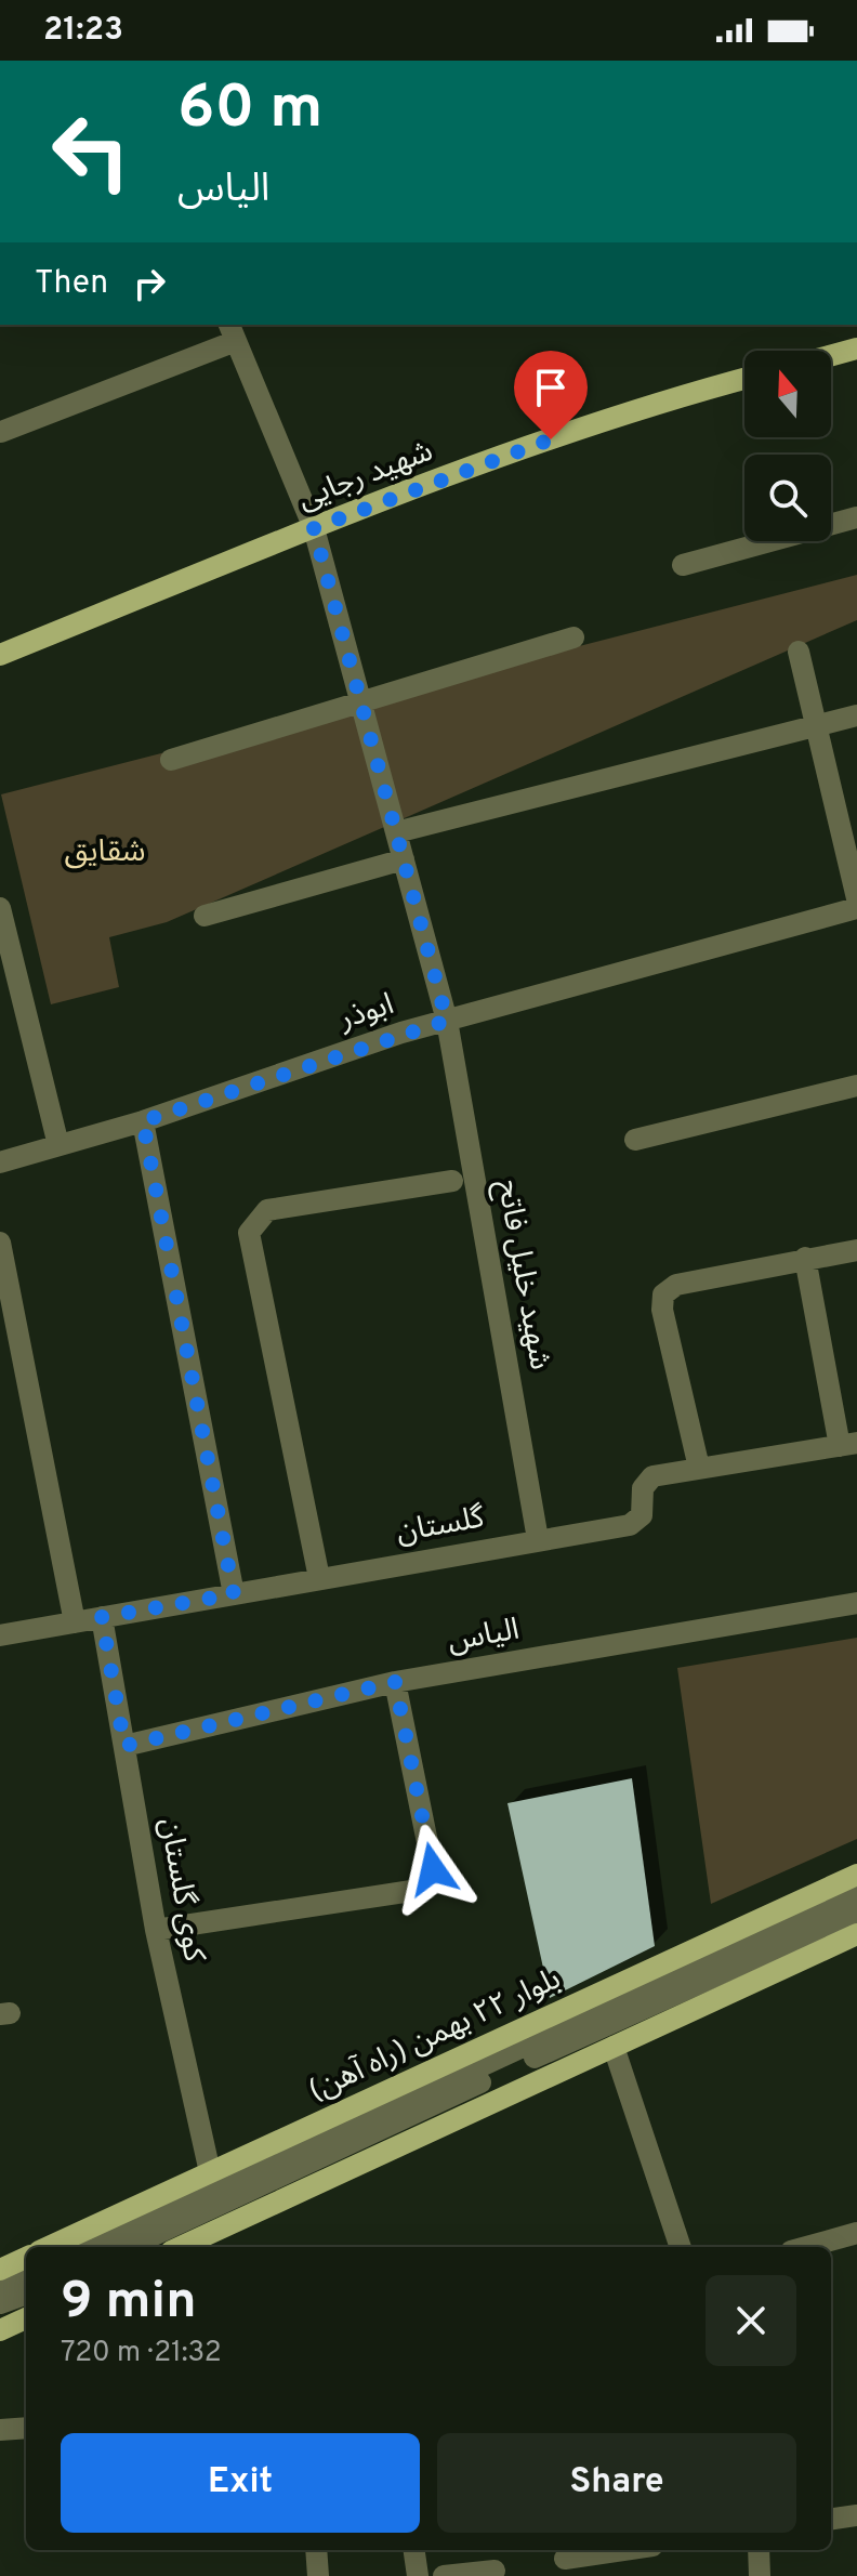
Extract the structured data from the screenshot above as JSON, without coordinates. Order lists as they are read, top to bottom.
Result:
{
  "streets": {
    "main road": ["شهید رجایی", "بلوار ۲۲ بهمن (راه آهن)"],
    "street": [
      "ابوذر",
      "شهید خلیل فاتح",
      "گلستان",
      "الیاس",
      "کوی گلستان"
    ]
  },
  "crossings": [
    ["شهید رجایی", "شهید خلیل فاتح"],
    ["ابوذر", "شهید خلیل فاتح"],
    ["شهید خلیل فاتح", "گلستان"],
    ["گلستان", "کوی گلستان"],
    ["الیاس", "کوی گلستان"],
    ["کوی گلستان", "بلوار ۲۲ بهمن (راه آهن)"]
  ],
  "parks": ["شقایق"],
  "north": "top",
  "page": {
    "status": "21:23",
    "turn": ["60 m", "الیاس"],
    "then": "Then",
    "heading": ["9 min", "720 m · 21:32"],
    "buttons": ["Exit", "Share"]
  }
}
